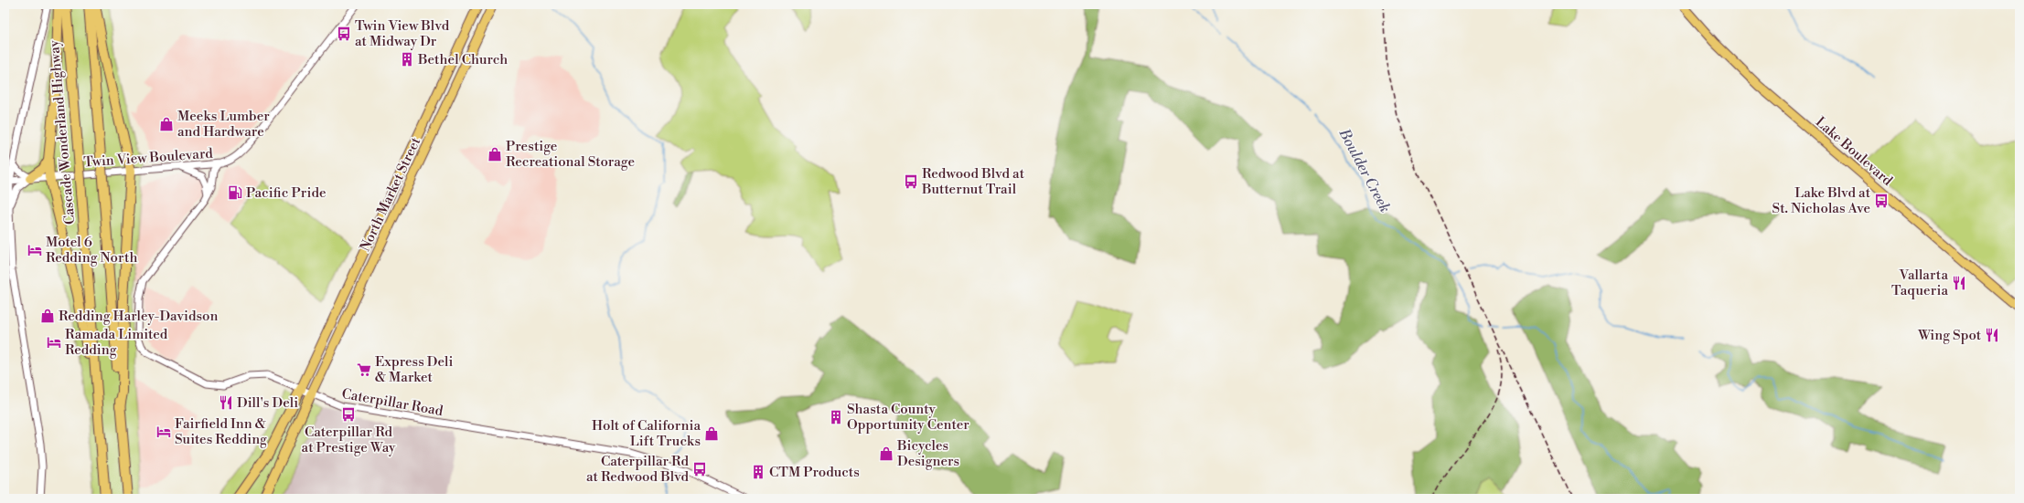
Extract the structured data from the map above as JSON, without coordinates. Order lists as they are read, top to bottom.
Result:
{
  "streets": {
    "highway": ["Cascade Wonderland Highway"],
    "main road": ["Lake Boulevard", "North Market Street"],
    "street": ["Twin View Boulevard", "Caterpillar Road"]
  },
  "crossings": [
    ["Twin View Boulevard", "Caterpillar Road"],
    ["North Market Street", "Caterpillar Road"]
  ],
  "water": ["Boulder Creek"],
  "places": {
    "bus stop": [
      "Twin View Blvd at Midway Dr",
      "Redwood Blvd at Butternut Trail",
      "Lake Blvd at St. Nicholas Ave",
      "Caterpillar Rd at Prestige Way",
      "Caterpillar Rd at Redwood Blvd"
    ],
    "building": ["Bethel Church", "Shasta County Opportunity Center", "CTM Products"],
    "shop": [
      "Meeks Lumber and Hardware",
      "Prestige Recreational Storage",
      "Redding Harley-Davidson",
      "Holt of California Lift Trucks",
      "Bicycles Designers"
    ],
    "fuel station": ["Pacific Pride"],
    "hotel": ["Motel 6 Redding North", "Ramada Limited Redding", "Fairfield Inn & Suites Redding"],
    "restaurant": ["Vallarta Taqueria", "Wing Spot", "Dill's Deli"],
    "supermarket": ["Express Deli & Market"]
  }
}
